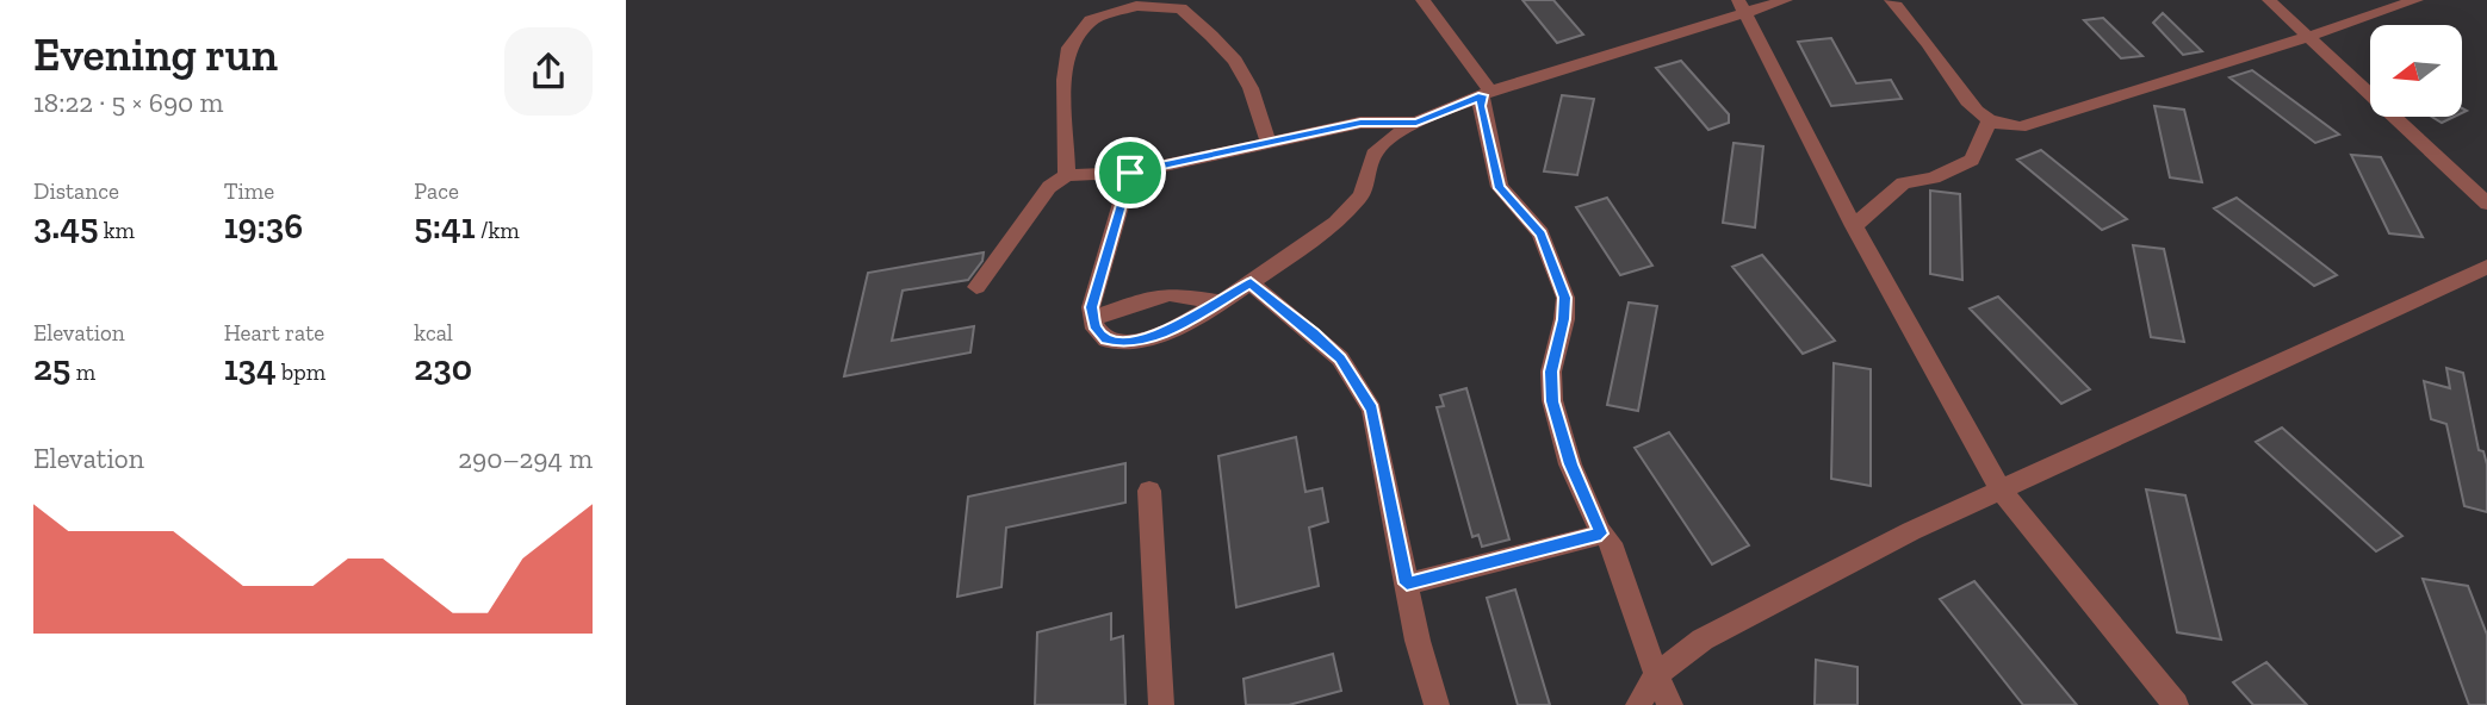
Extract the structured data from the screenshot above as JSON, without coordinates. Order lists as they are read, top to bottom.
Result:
{
  "north": "left",
  "page": {
    "heading": ["Evening run", "18:22 · 5 × 690 m"],
    "stats": [
      ["Distance", "3.45 km"],
      ["Time", "19:36"],
      ["Pace", "5:41 /km"],
      ["Elevation", "25 m"],
      ["Heart rate", "134 bpm"],
      ["kcal", "230"]
    ],
    "chart": ["Elevation", "290–294 m"]
  }
}
